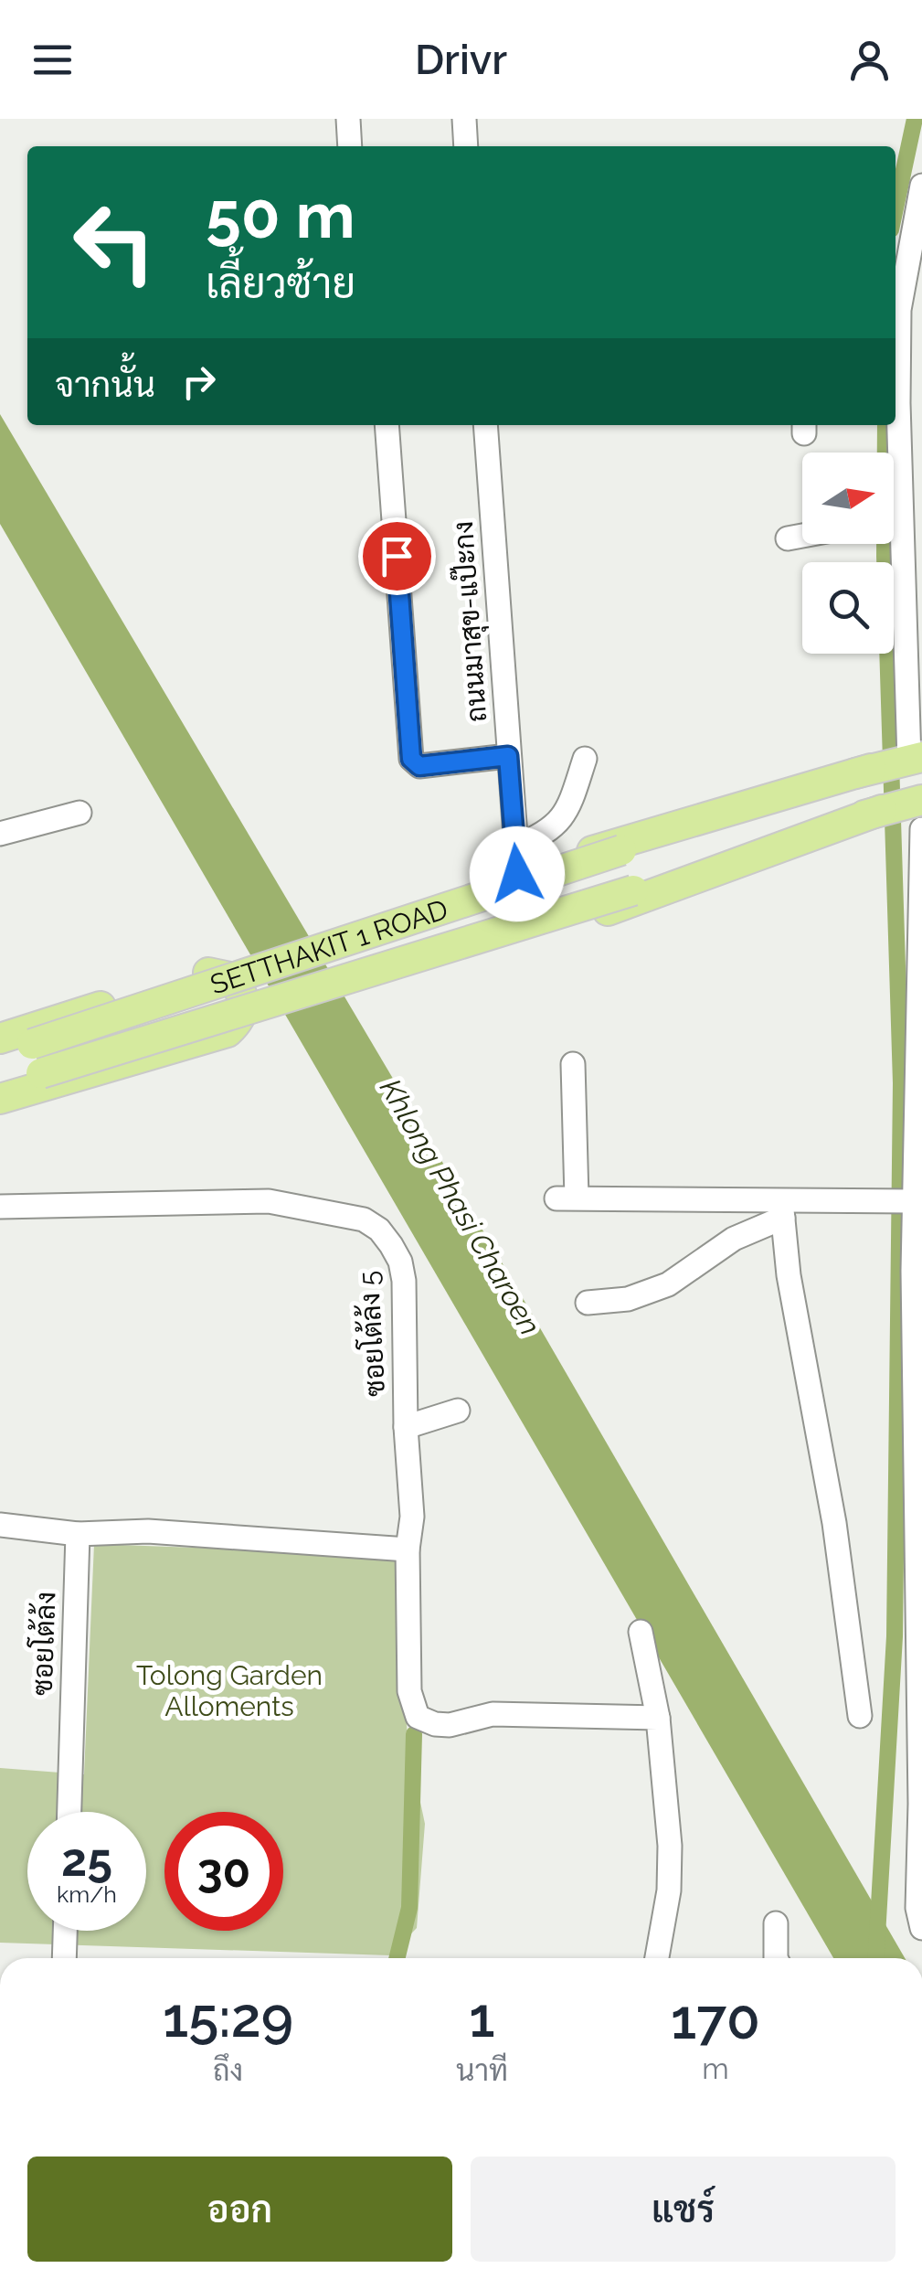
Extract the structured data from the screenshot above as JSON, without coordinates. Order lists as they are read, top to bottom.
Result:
{
  "streets": {
    "main road": ["SETTHAKIT 1 ROAD"],
    "street": ["ถนนมาสุข-แป๊ะกง", "ซอยโต้ล้ง 5", "ซอยโต้ล้ง"]
  },
  "water": ["Khlong Phasi Charoen"],
  "parks": ["Tolong Garden Alloments"],
  "north": "right",
  "page": {
    "header": "Drivr",
    "turn": ["50 m", "เลี้ยวซ้าย"],
    "then": "จากนั้น",
    "speed": "25 km/h",
    "limit": "30",
    "eta": [
      "15:29",
      "ถึง",
      "1",
      "นาที",
      "170",
      "m"
    ],
    "buttons": ["ออก", "แชร์"]
  }
}
